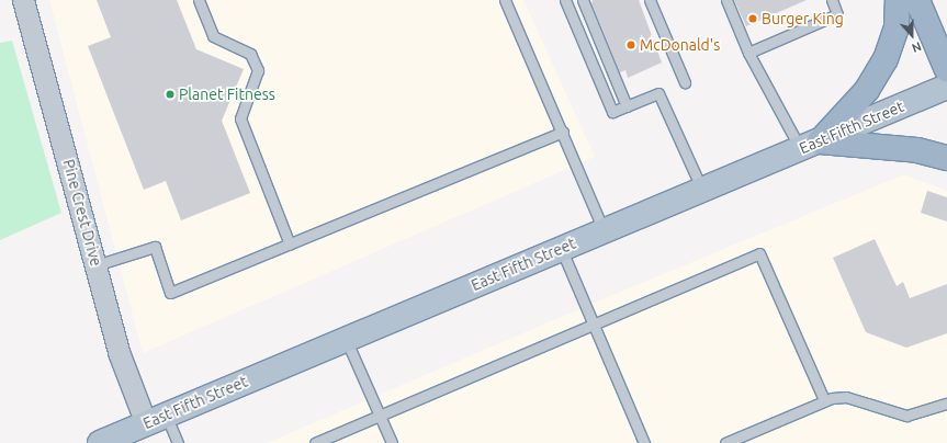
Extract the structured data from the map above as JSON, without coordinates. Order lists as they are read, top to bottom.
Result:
{
  "streets": {
    "main road": ["East Fifth Street"],
    "street": ["Pine Crest Drive"]
  },
  "crossings": [
    ["East Fifth Street", "Pine Crest Drive"]
  ],
  "places": ["Burger King", "McDonald's", "Planet Fitness"],
  "north": "bottom"
}
